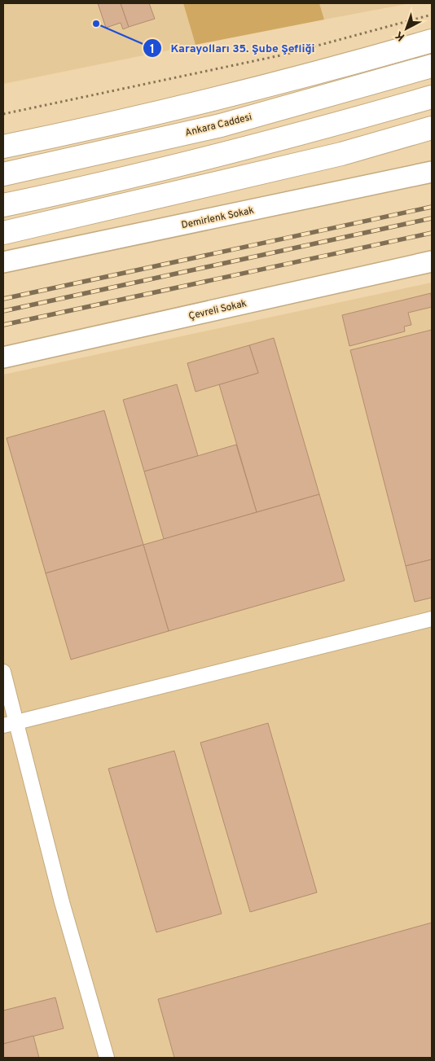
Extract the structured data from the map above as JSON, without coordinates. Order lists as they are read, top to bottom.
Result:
{
  "streets": {
    "highway": ["Ankara Caddesi"],
    "street": ["Demirlenk Sokak", "Çevreli Sokak"]
  },
  "places": ["Karayolları 35. Şube Şefliği"],
  "north": "bottom left"
}
